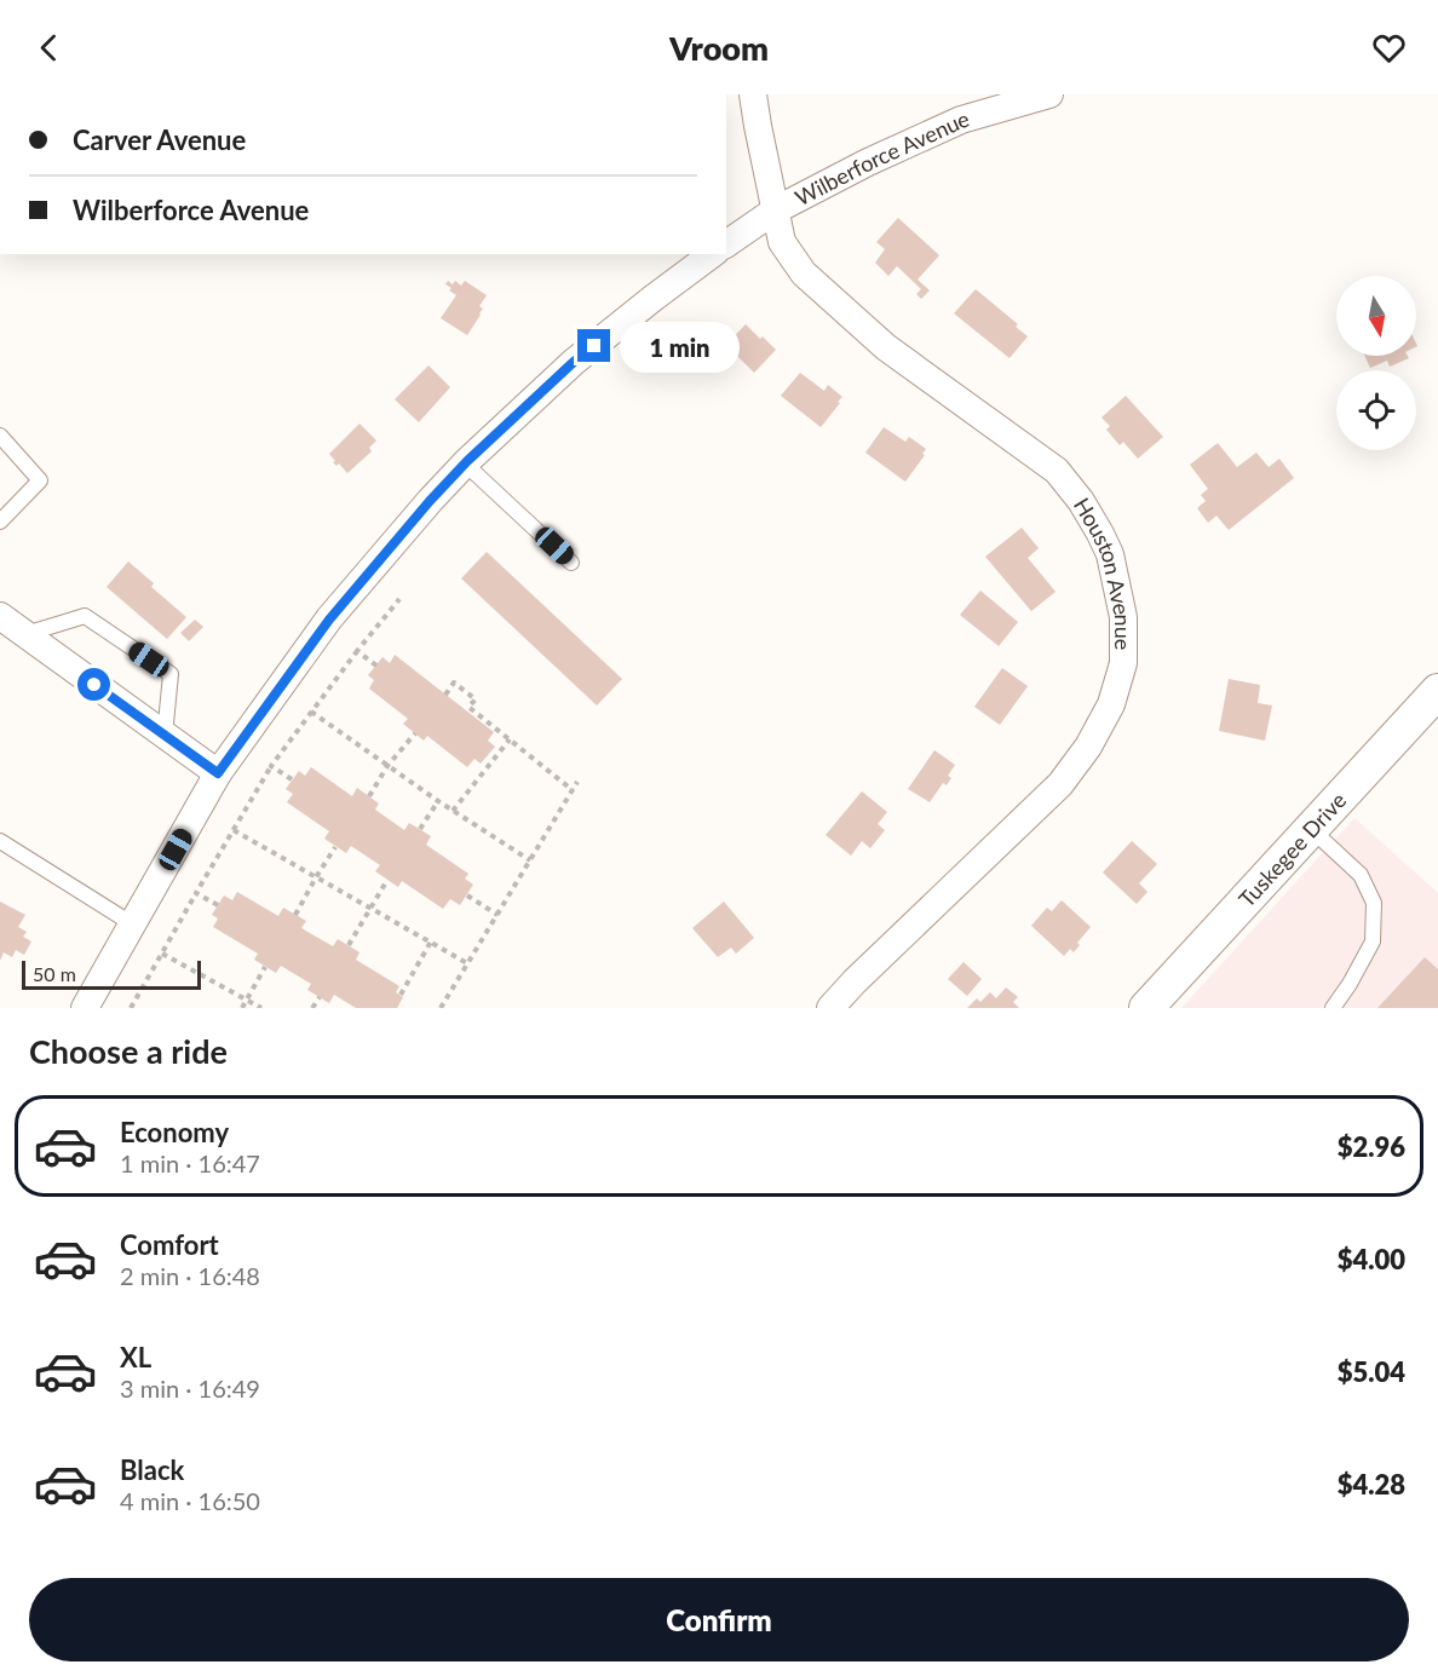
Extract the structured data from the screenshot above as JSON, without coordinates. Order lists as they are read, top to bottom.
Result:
{
  "streets": {
    "street": ["Wilberforce Avenue", "Houston Avenue", "Tuskegee Drive"]
  },
  "crossings": [
    ["Wilberforce Avenue", "Houston Avenue"]
  ],
  "scale_bar": "50 m",
  "north": "bottom",
  "page": {
    "header": "Vroom",
    "banner": ["Carver Avenue", "Wilberforce Avenue"],
    "bubble": "1 min",
    "scale": "50 m",
    "heading": "Choose a ride",
    "list": [
      {
        "name": "Economy",
        "note": "1 min · 16:47",
        "value": "$2.96"
      },
      {
        "name": "Comfort",
        "note": "2 min · 16:48",
        "value": "$4.00"
      },
      {
        "name": "XL",
        "note": "3 min · 16:49",
        "value": "$5.04"
      },
      {
        "name": "Black",
        "note": "4 min · 16:50",
        "value": "$4.28"
      }
    ],
    "buttons": "Confirm"
  }
}
